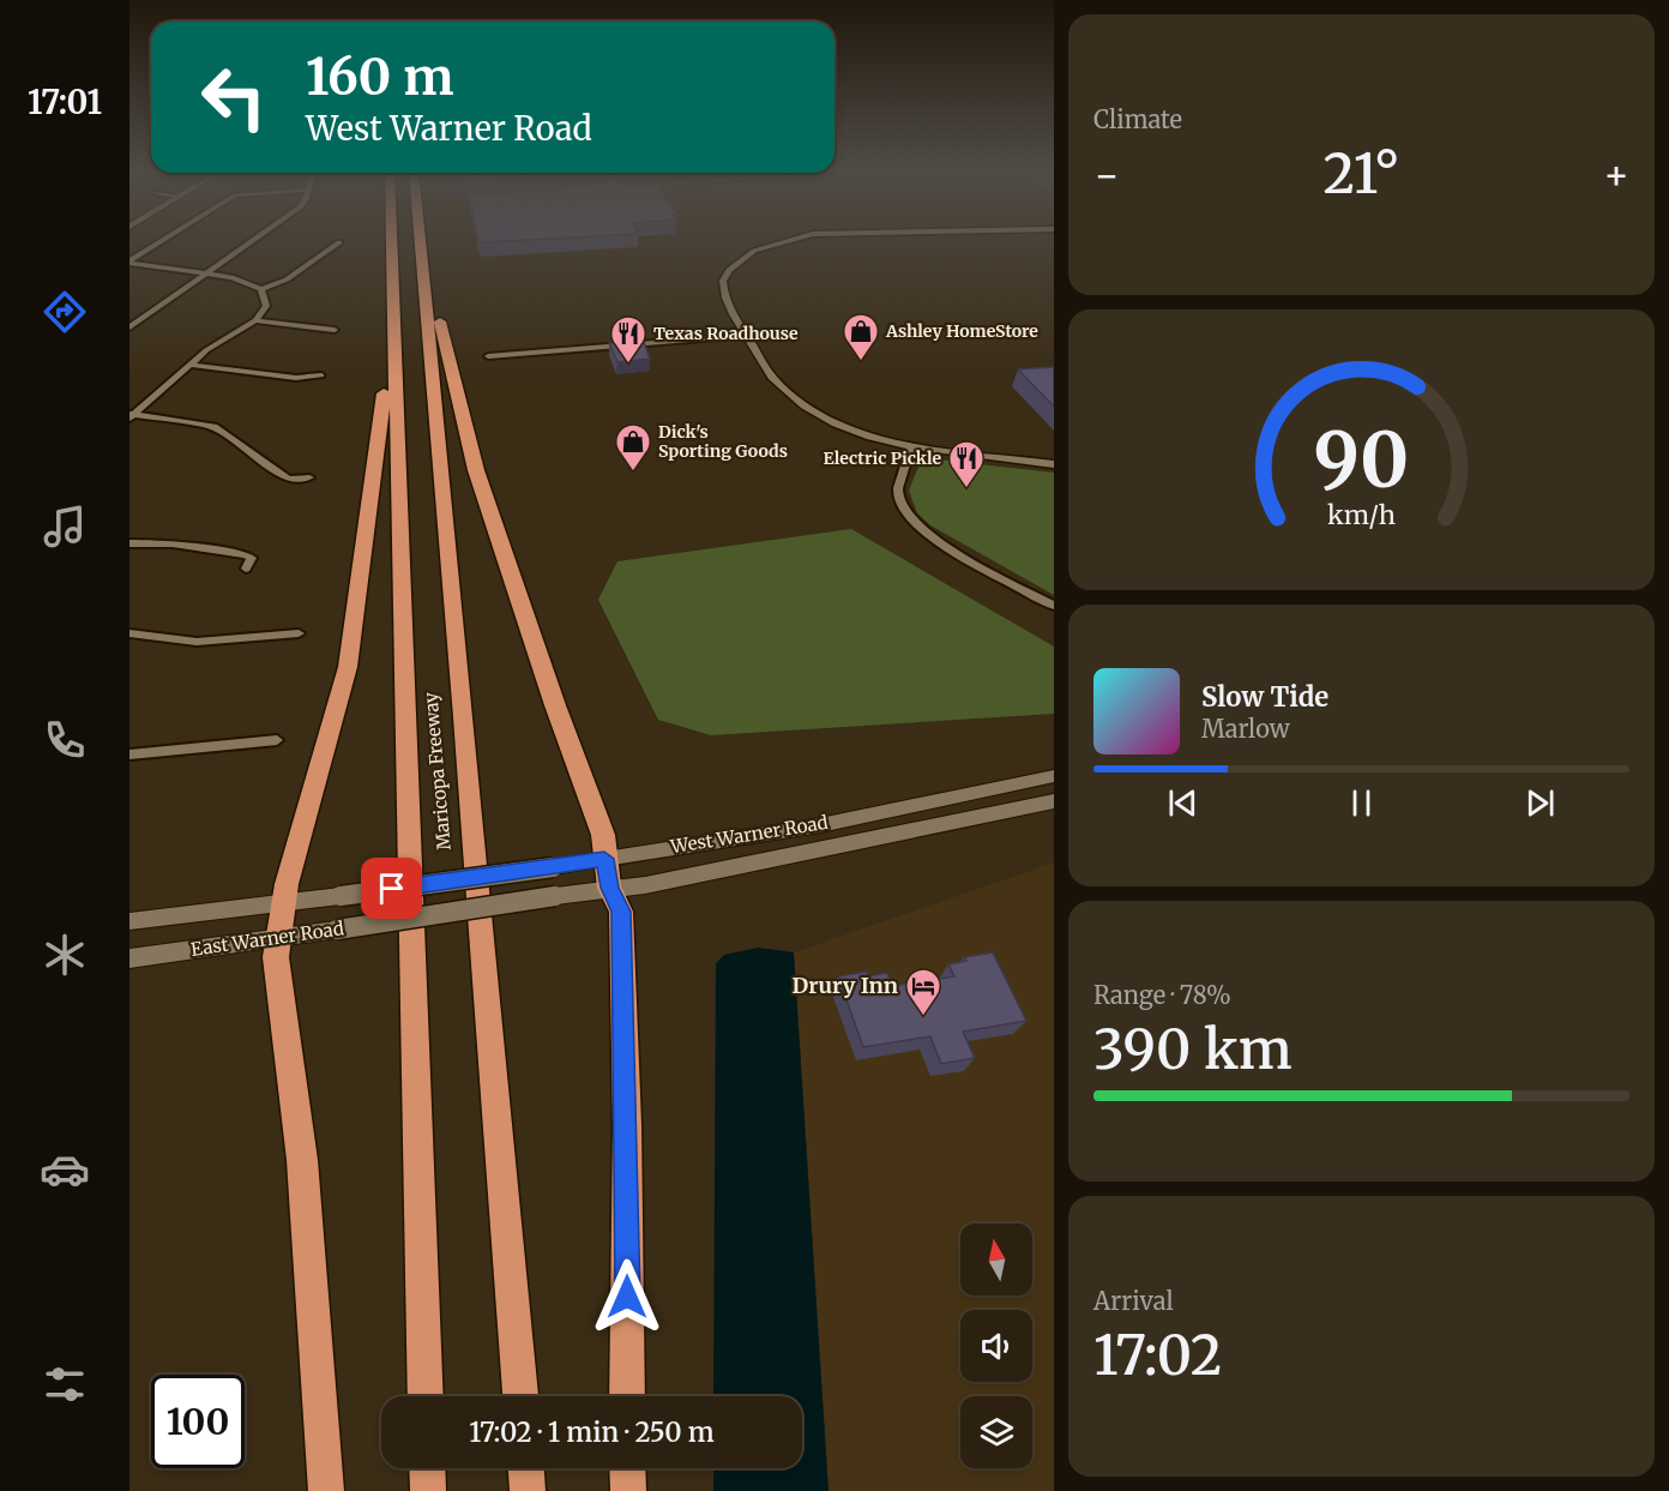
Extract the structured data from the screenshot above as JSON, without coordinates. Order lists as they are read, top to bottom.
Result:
{
  "streets": {
    "highway": ["Maricopa Freeway"],
    "main road": ["West Warner Road", "East Warner Road"]
  },
  "crossings": [
    ["West Warner Road", "East Warner Road"]
  ],
  "places": {
    "shop": ["Ashley HomeStore", "Dick's Sporting Goods"],
    "restaurant": ["Texas Roadhouse", "Electric Pickle"],
    "hotel": ["Drury Inn"]
  },
  "north": "top",
  "page": {
    "tabs": "17:01",
    "tile": [
      "Climate",
      ["Range · 78%", "390 km"],
      ["Arrival", "17:02"]
    ],
    "turn": ["160 m", "West Warner Road"],
    "heat": ["−", "21°", "+"],
    "song": ["Slow Tide", "Marlow"],
    "limit": "100",
    "trip": "17:02 · 1 min · 250 m",
    "gauge": ["90", "km/h"]
  }
}
